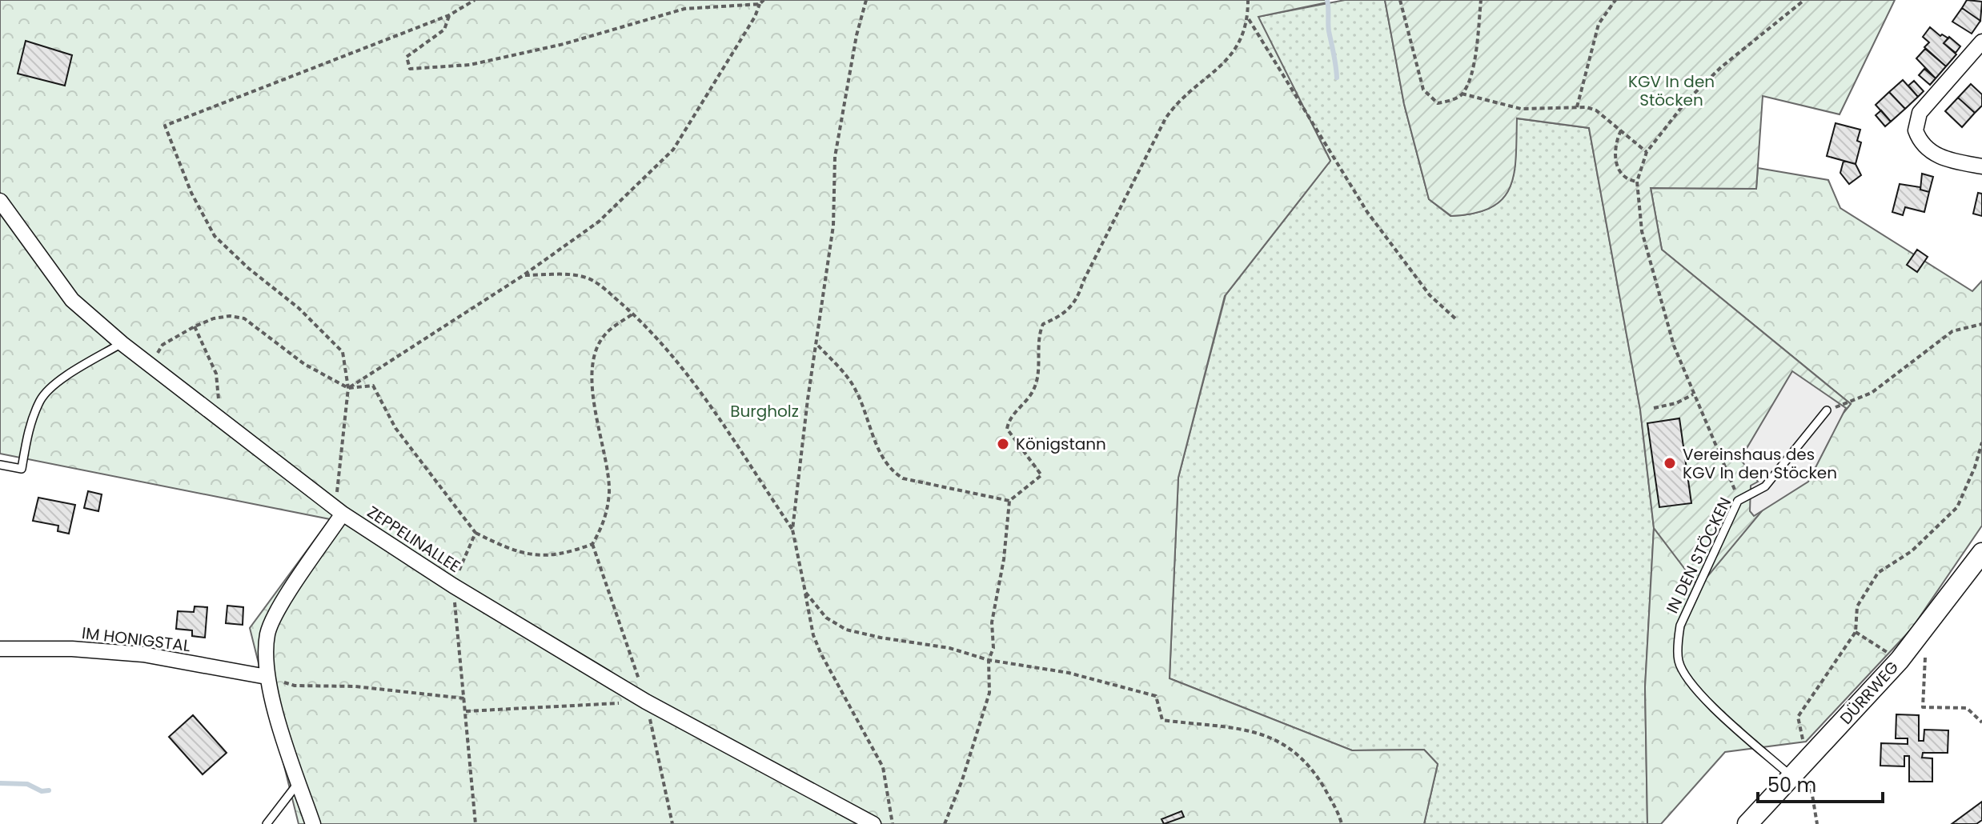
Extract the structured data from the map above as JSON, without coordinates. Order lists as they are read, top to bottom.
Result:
{
  "streets": {
    "street": ["ZEPPELINALLEE", "IM HONIGSTAL", "DÜRRWEG"],
    "lane": ["IN DEN STÖCKEN"]
  },
  "crossings": [
    ["IN DEN STÖCKEN", "DÜRRWEG"]
  ],
  "parks": ["KGV In den Stöcken", "Burgholz"],
  "places": ["Königstann", "Vereinshaus des KGV In den Stöcken"],
  "scale_bar": "50 m"
}
